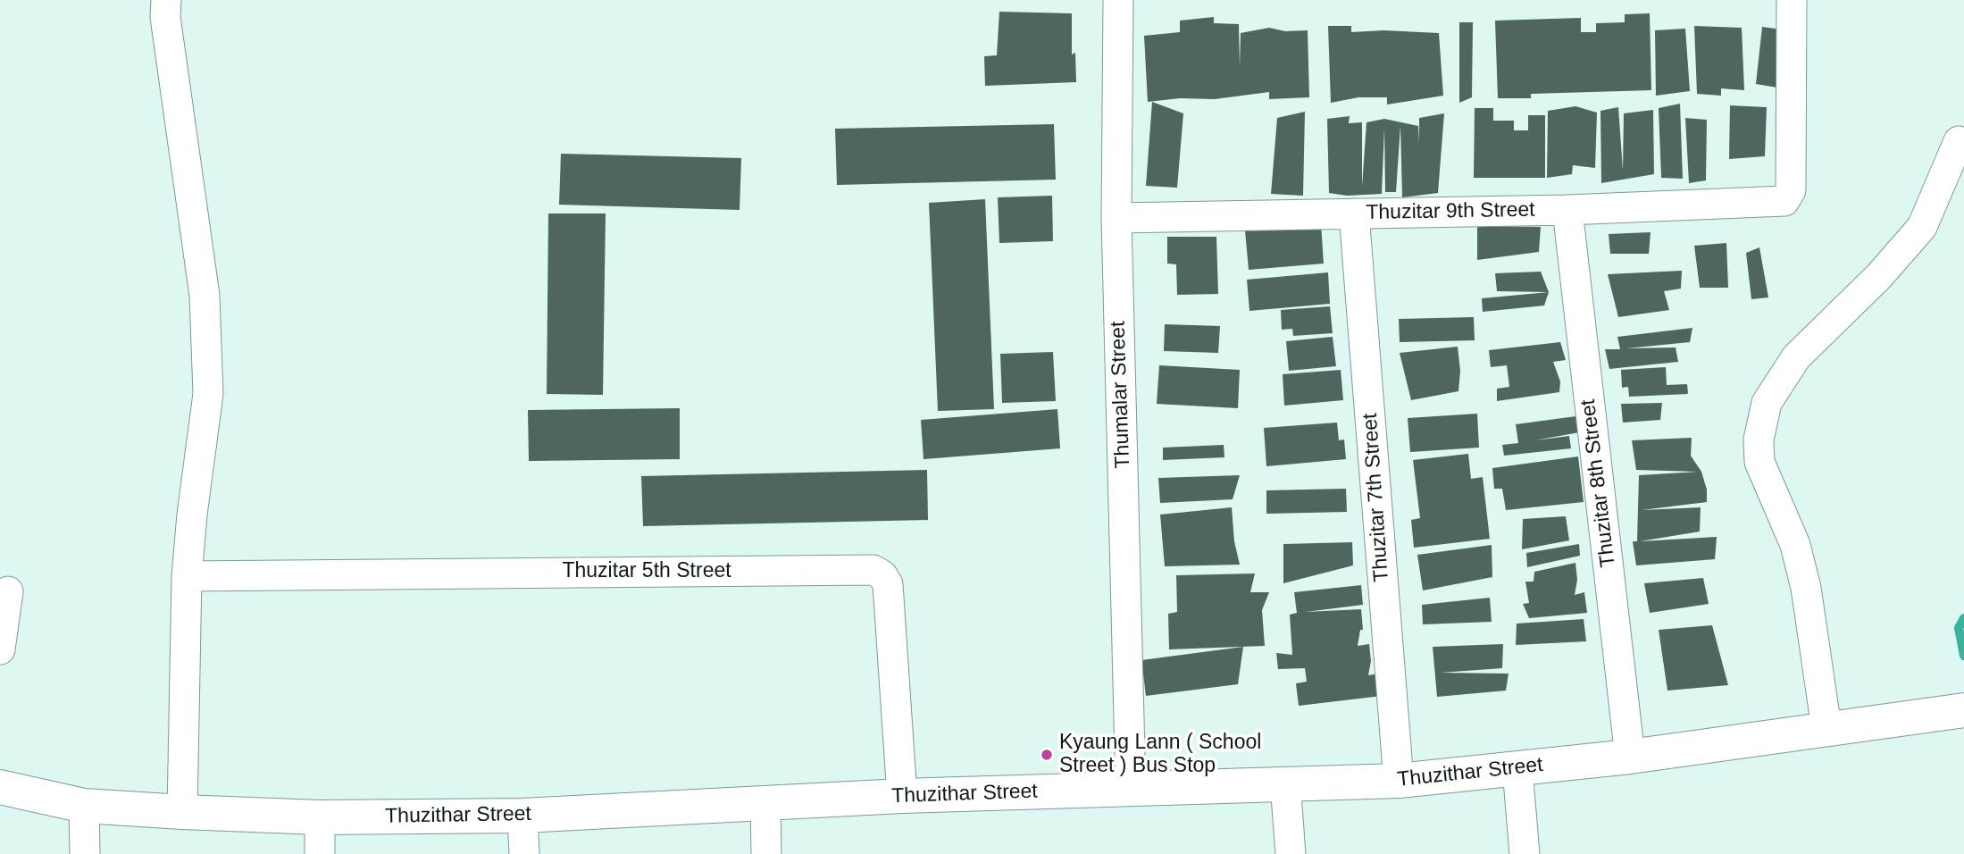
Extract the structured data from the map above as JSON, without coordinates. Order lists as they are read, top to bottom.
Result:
{
  "streets": {
    "main road": ["Thuzithar Street"],
    "street": [
      "Thuzitar 9th Street",
      "Thumalar Street",
      "Thuzitar 8th Street",
      "Thuzitar 7th Street",
      "Thuzitar 5th Street"
    ]
  },
  "crossings": [
    ["Thuzitar 9th Street", "Thumalar Street"],
    ["Thuzitar 9th Street", "Thuzitar 8th Street"],
    ["Thuzitar 9th Street", "Thuzitar 7th Street"],
    ["Thumalar Street", "Thuzithar Street"],
    ["Thuzitar 8th Street", "Thuzithar Street"],
    ["Thuzitar 7th Street", "Thuzithar Street"],
    ["Thuzitar 5th Street", "Thuzithar Street"]
  ],
  "places": ["Kyaung Lann ( School Street ) Bus Stop"]
}
